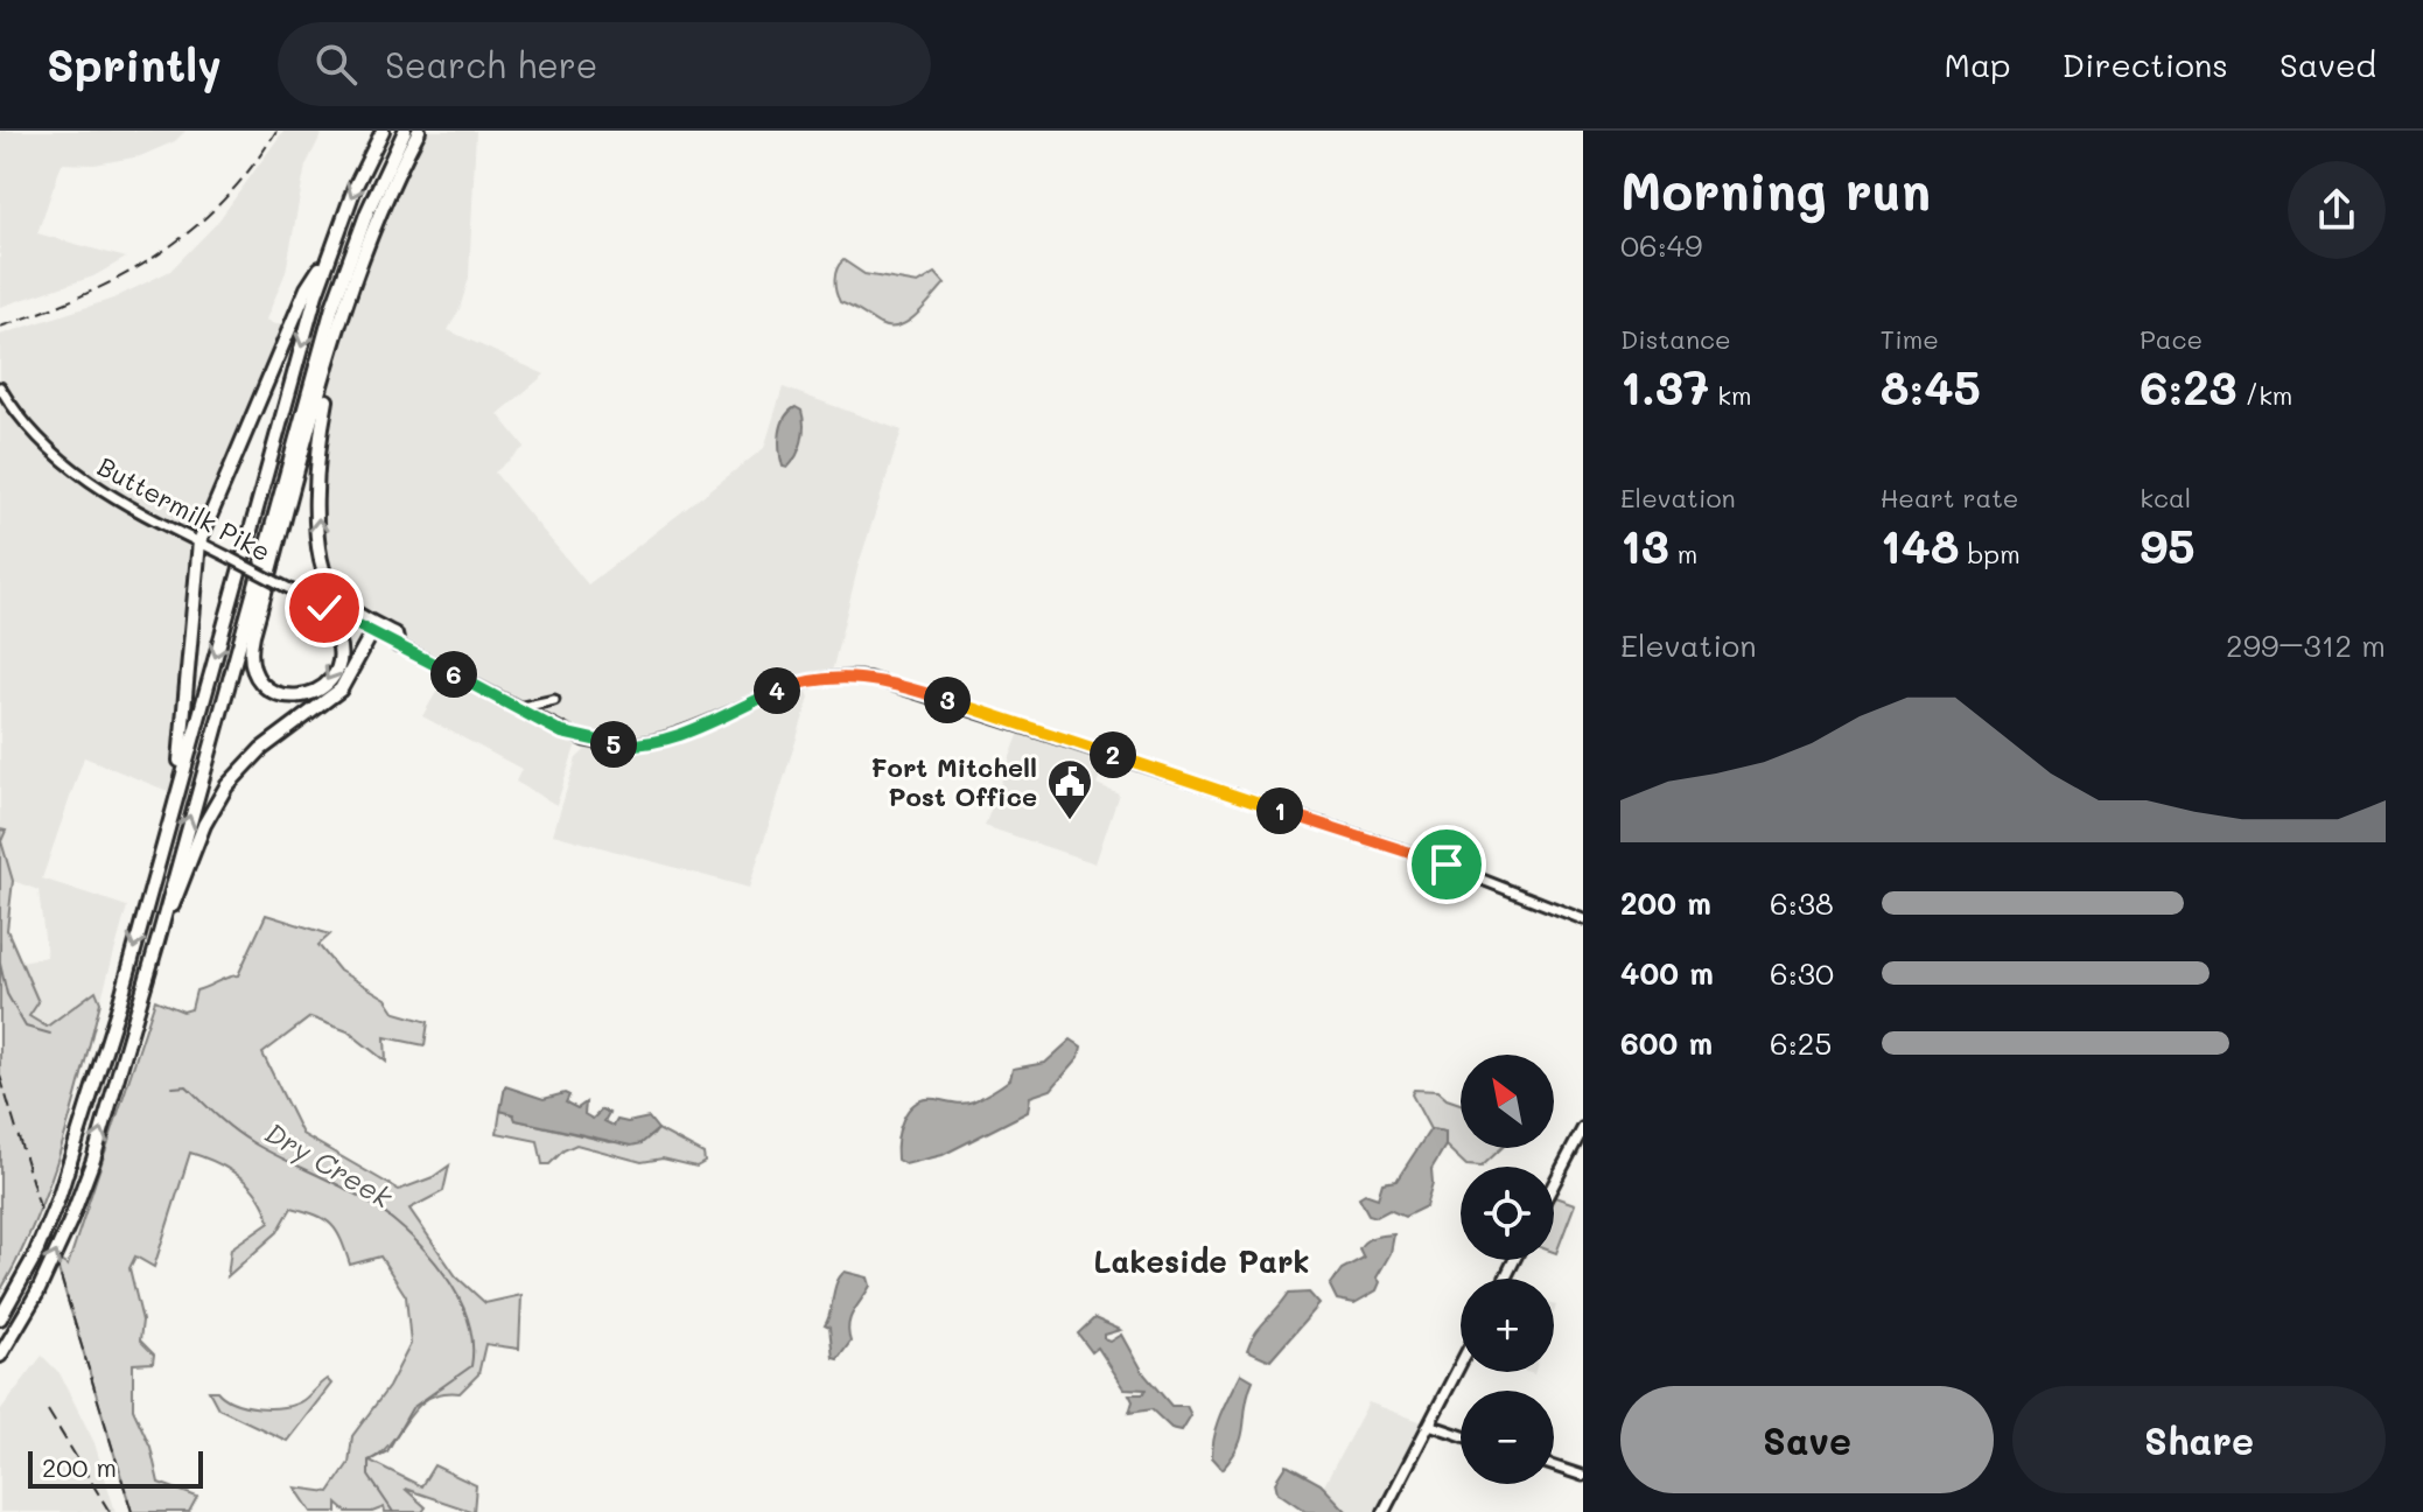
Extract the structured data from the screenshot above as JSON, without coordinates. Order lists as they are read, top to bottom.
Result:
{
  "streets": {
    "main road": ["Buttermilk Pike"]
  },
  "districts": ["Lakeside Park"],
  "water": ["Dry Creek"],
  "places": {
    "public building": ["Fort Mitchell Post Office"]
  },
  "scale_bar": "200 m",
  "north": "top left",
  "page": {
    "header": "Sprintly",
    "search": "Search here",
    "nav": ["Map", "Directions", "Saved"],
    "heading": ["Morning run", "06:49"],
    "stats": [
      ["Distance", "1.37 km"],
      ["Time", "8:45"],
      ["Pace", "6:23 /km"],
      ["Elevation", "13 m"],
      ["Heart rate", "148 bpm"],
      ["kcal", "95"]
    ],
    "chart": ["Elevation", "299–312 m"],
    "pins": [
      "6",
      "4",
      "3",
      "5",
      "2",
      "1"
    ],
    "list": [
      {
        "name": "200 m",
        "note": "6:38"
      },
      {
        "name": "400 m",
        "note": "6:30"
      },
      {
        "name": "600 m",
        "note": "6:25"
      }
    ],
    "map_buttons": ["+", "−"],
    "buttons": ["Save", "Share"],
    "scale": "200 m"
  }
}
